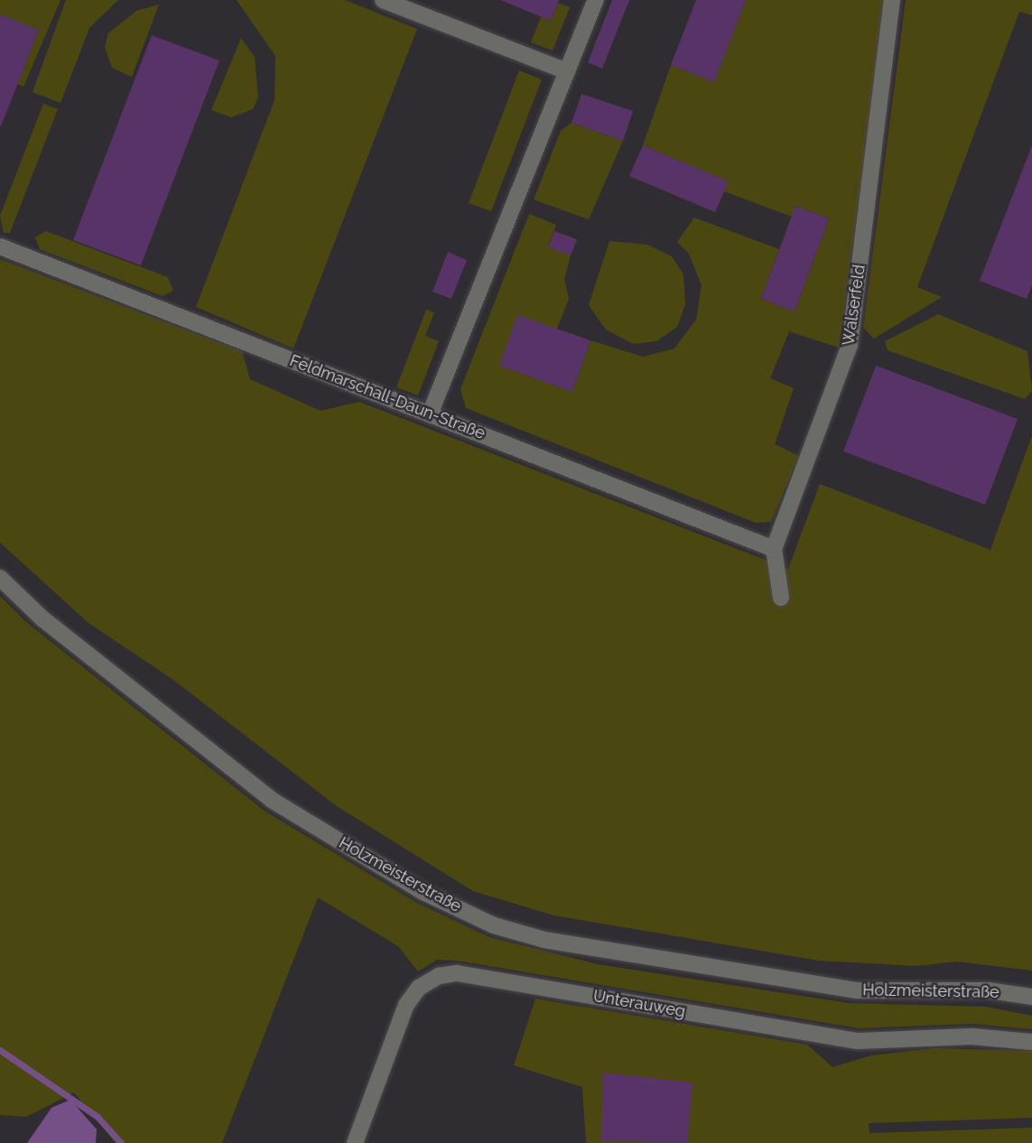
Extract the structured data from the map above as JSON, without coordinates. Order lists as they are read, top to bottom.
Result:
{
  "streets": {
    "street": [
      "Walserfeld",
      "Feldmarschall-Daun-Straße",
      "Holzmeisterstraße",
      "Unterauweg"
    ]
  },
  "crossings": [
    ["Walserfeld", "Feldmarschall-Daun-Straße"]
  ]
}
